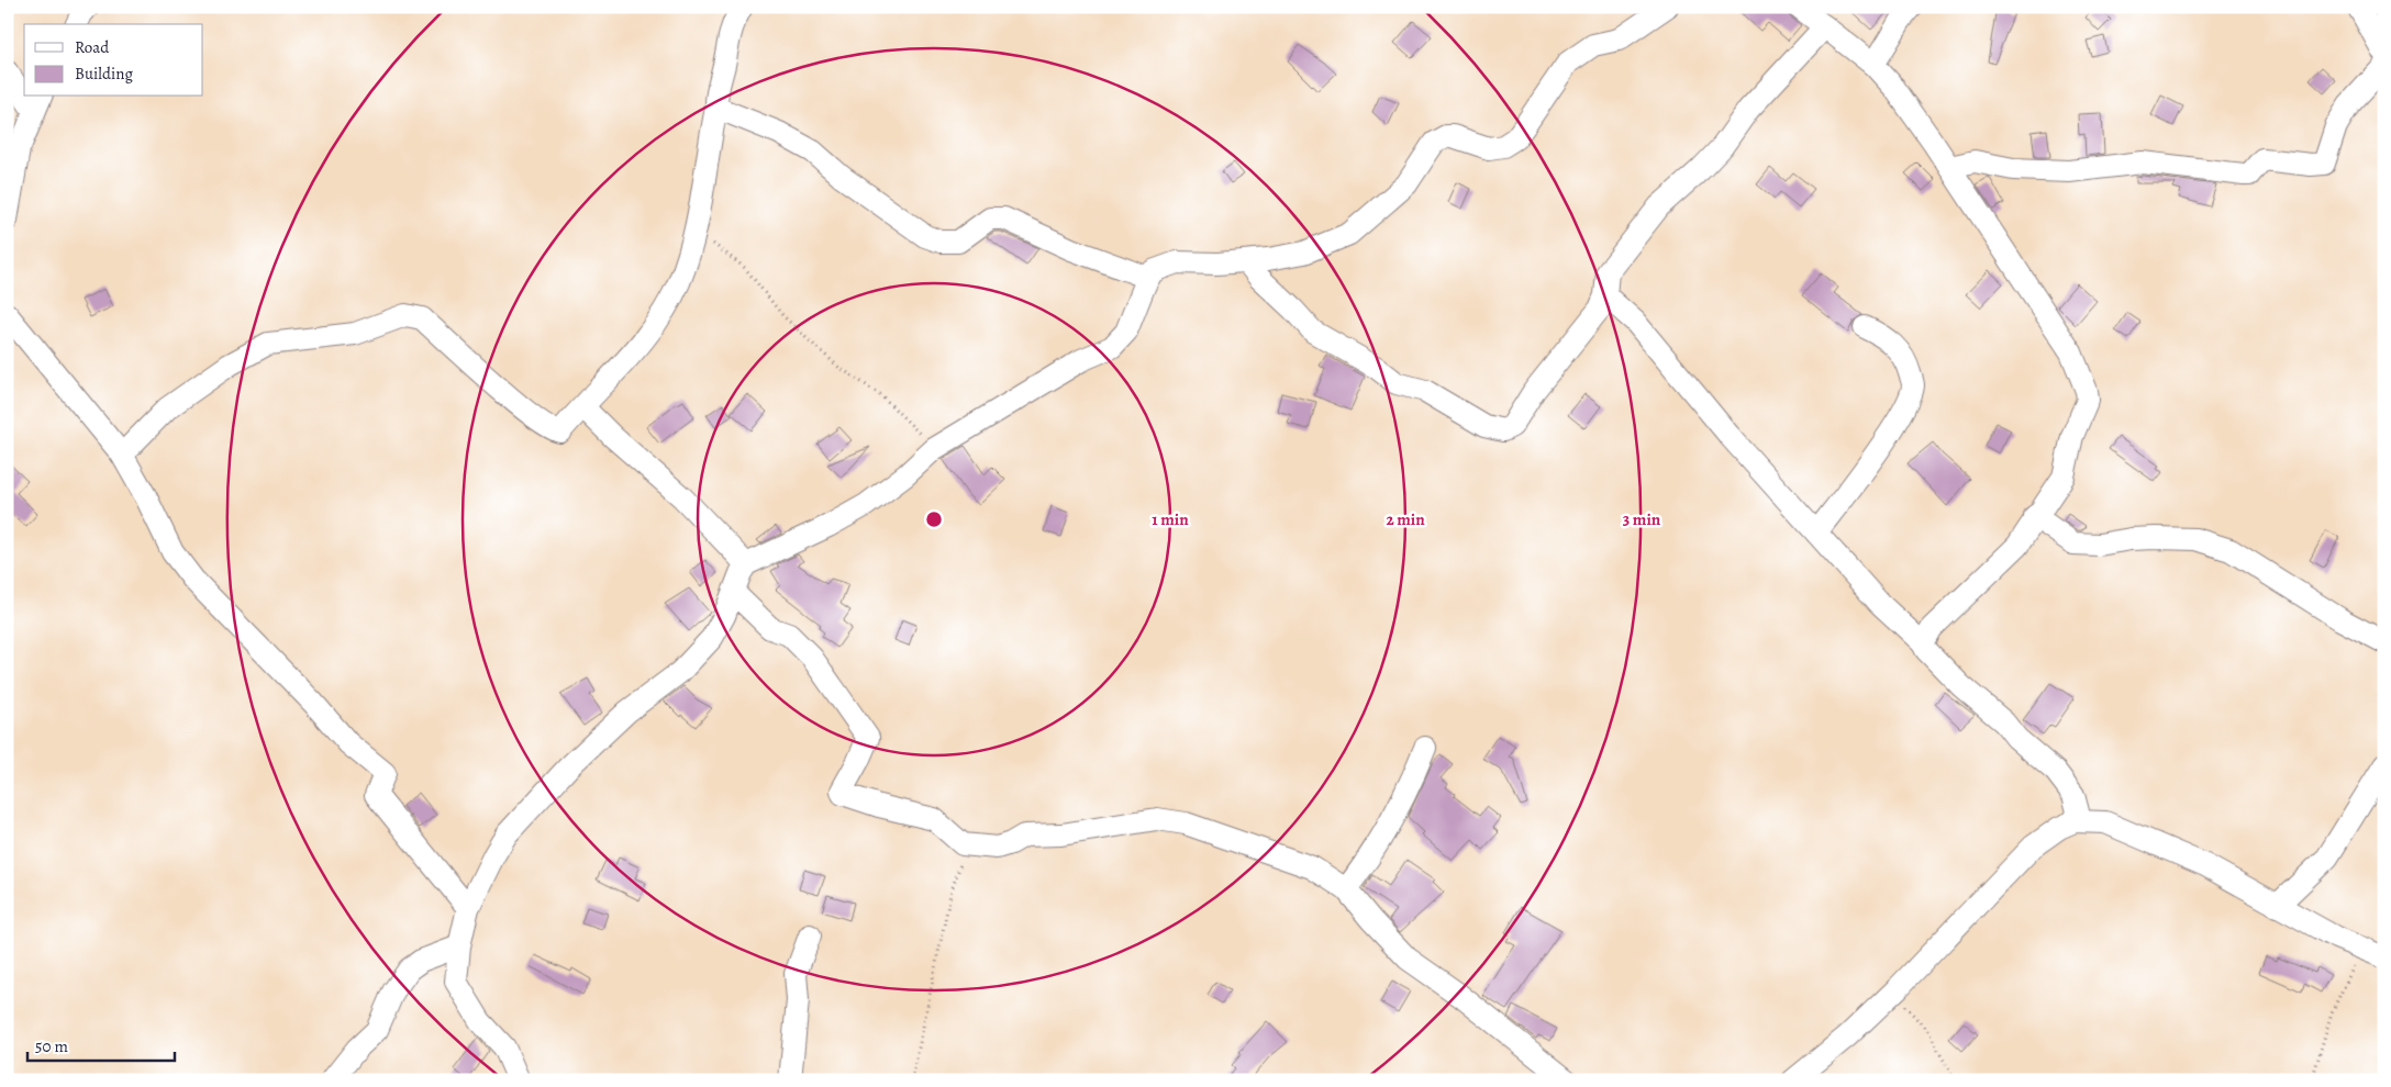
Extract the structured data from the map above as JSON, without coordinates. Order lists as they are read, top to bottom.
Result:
{
  "legend": ["Road", "Building"],
  "scale_bar": "50 m",
  "rings": ["1 min", "2 min", "3 min"]
}
